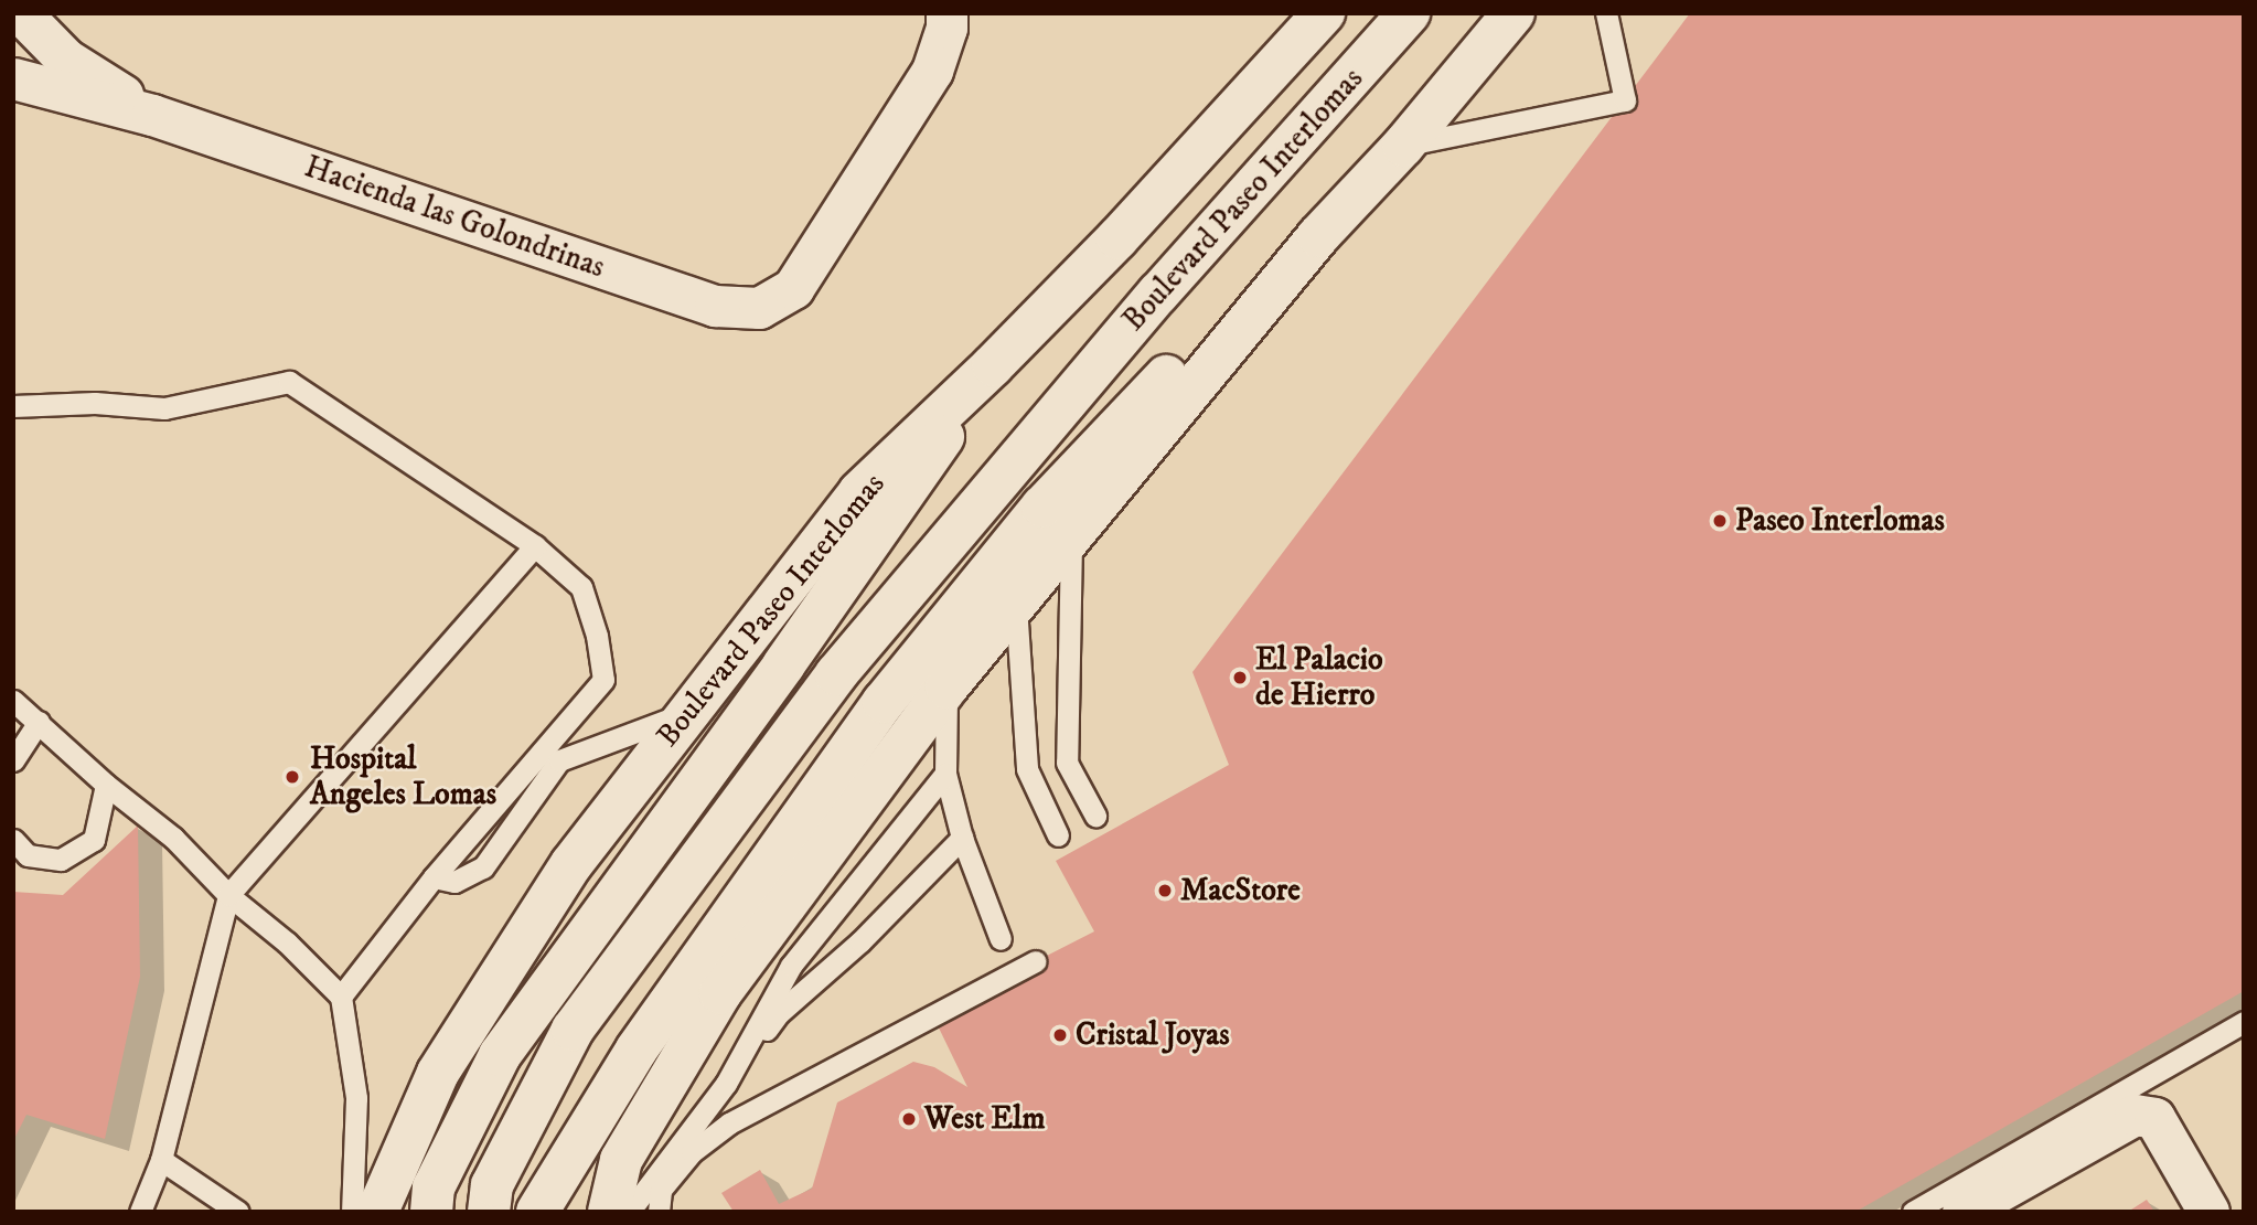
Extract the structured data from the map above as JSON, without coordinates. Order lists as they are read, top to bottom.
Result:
{
  "streets": {
    "main road": ["Boulevard Paseo Interlomas"],
    "street": ["Hacienda las Golondrinas"]
  },
  "places": [
    "Paseo Interlomas",
    "El Palacio de Hierro",
    "Hospital Angeles Lomas",
    "MacStore",
    "Cristal Joyas",
    "West Elm"
  ]
}
